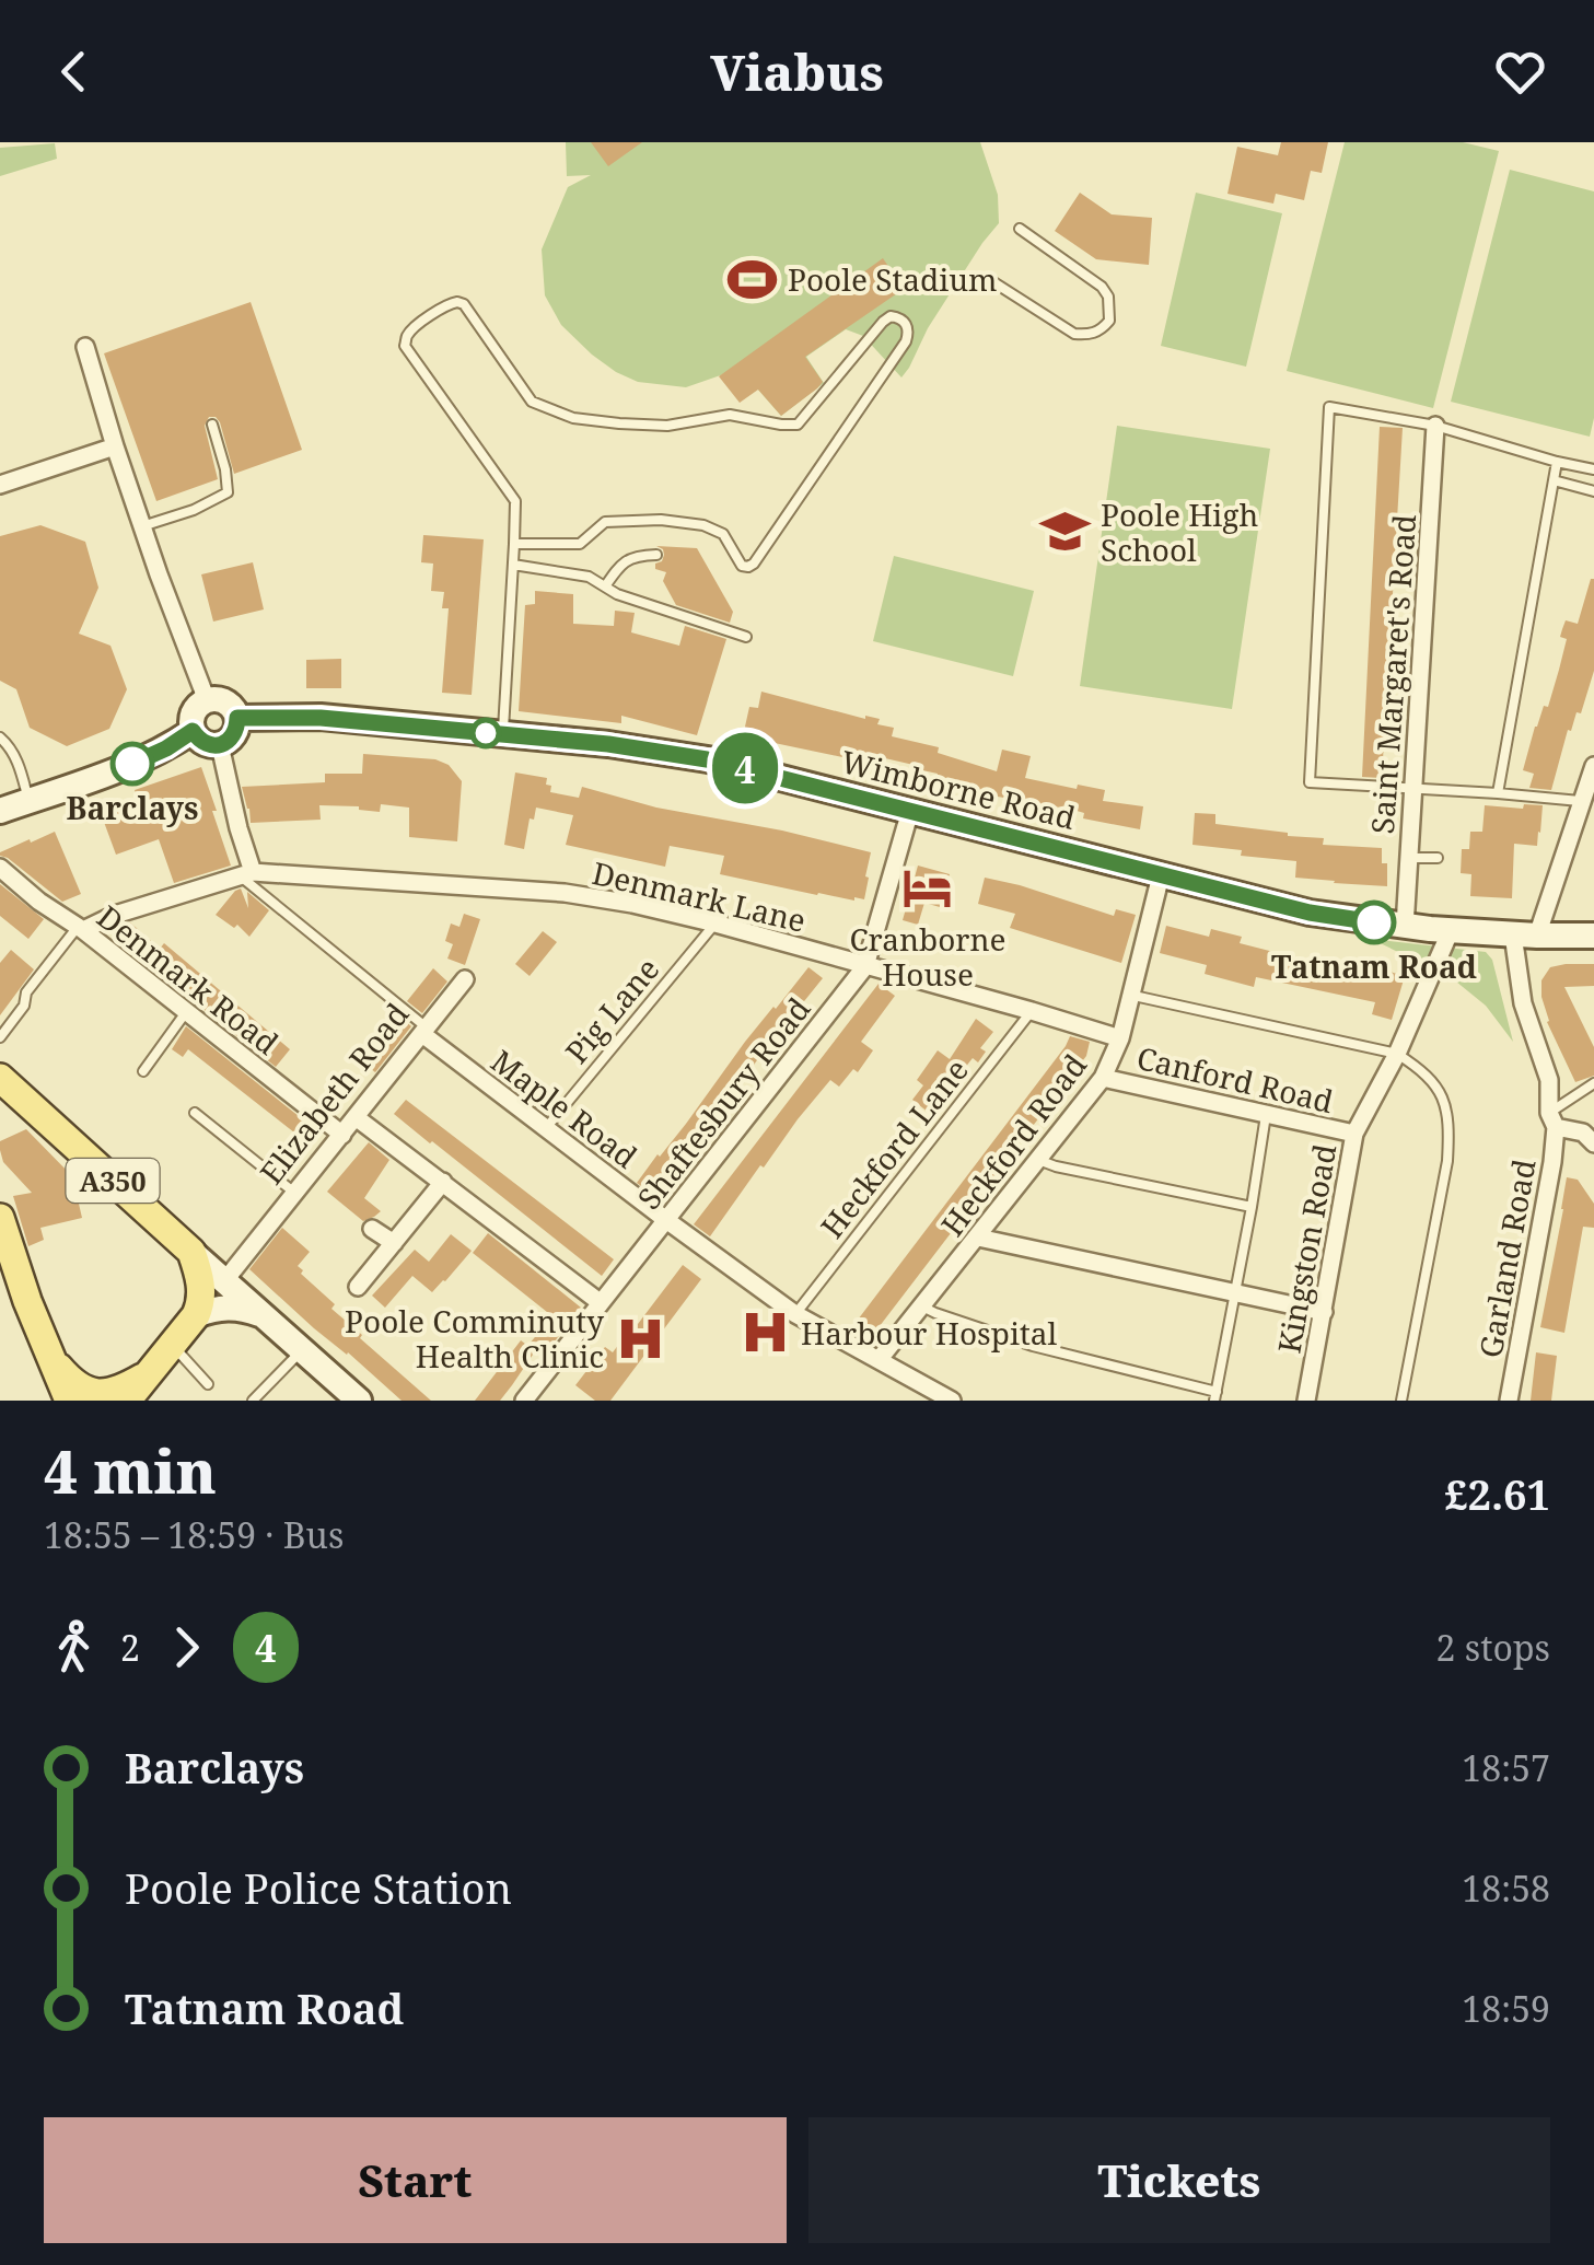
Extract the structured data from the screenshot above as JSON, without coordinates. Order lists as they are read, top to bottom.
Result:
{
  "streets": {
    "main road": ["Wimborne Road", "A350"],
    "street": [
      "Saint Margaret's Road",
      "Denmark Lane",
      "Denmark Road",
      "Canford Road",
      "Elizabeth Road",
      "Shaftesbury Road",
      "Maple Road",
      "Heckford Road",
      "Kingston Road",
      "Garland Road"
    ],
    "lane": ["Pig Lane", "Heckford Lane"]
  },
  "crossings": [
    ["Saint Margaret's Road", "Wimborne Road"],
    ["Wimborne Road", "Shaftesbury Road"],
    ["Wimborne Road", "Heckford Road"],
    ["Wimborne Road", "Kingston Road"],
    ["Wimborne Road", "Garland Road"],
    ["Denmark Lane", "Denmark Road"],
    ["Denmark Lane", "Pig Lane"],
    ["Denmark Lane", "Shaftesbury Road"],
    ["Denmark Lane", "Heckford Road"],
    ["Denmark Lane", "Heckford Lane"],
    ["Denmark Road", "Elizabeth Road"],
    ["Pig Lane", "Maple Road"],
    ["Canford Road", "Heckford Road"],
    ["Canford Road", "Kingston Road"],
    ["Elizabeth Road", "Maple Road"],
    ["Shaftesbury Road", "Maple Road"],
    ["Maple Road", "Heckford Road"],
    ["Maple Road", "Heckford Lane"]
  ],
  "places": {
    "sports": ["Poole Stadium"],
    "school or university": ["Poole High School"],
    "other": ["Barclays", "Tatnam Road"],
    "hotel": ["Cranborne House"],
    "hospital": ["Harbour Hospital", "Poole Comminuty Health Clinic"]
  },
  "lines": ["bus line 4"],
  "page": {
    "header": "Viabus",
    "on_map": "4",
    "heading": ["4 min", "18:55 – 18:59 · Bus", "£2.61"],
    "legs": ["2", "4", "2 stops"],
    "list": [
      {
        "name": "Barclays",
        "value": "18:57"
      },
      {
        "name": "Poole Police Station",
        "value": "18:58"
      },
      {
        "name": "Tatnam Road",
        "value": "18:59"
      }
    ],
    "buttons": ["Start", "Tickets"]
  }
}
